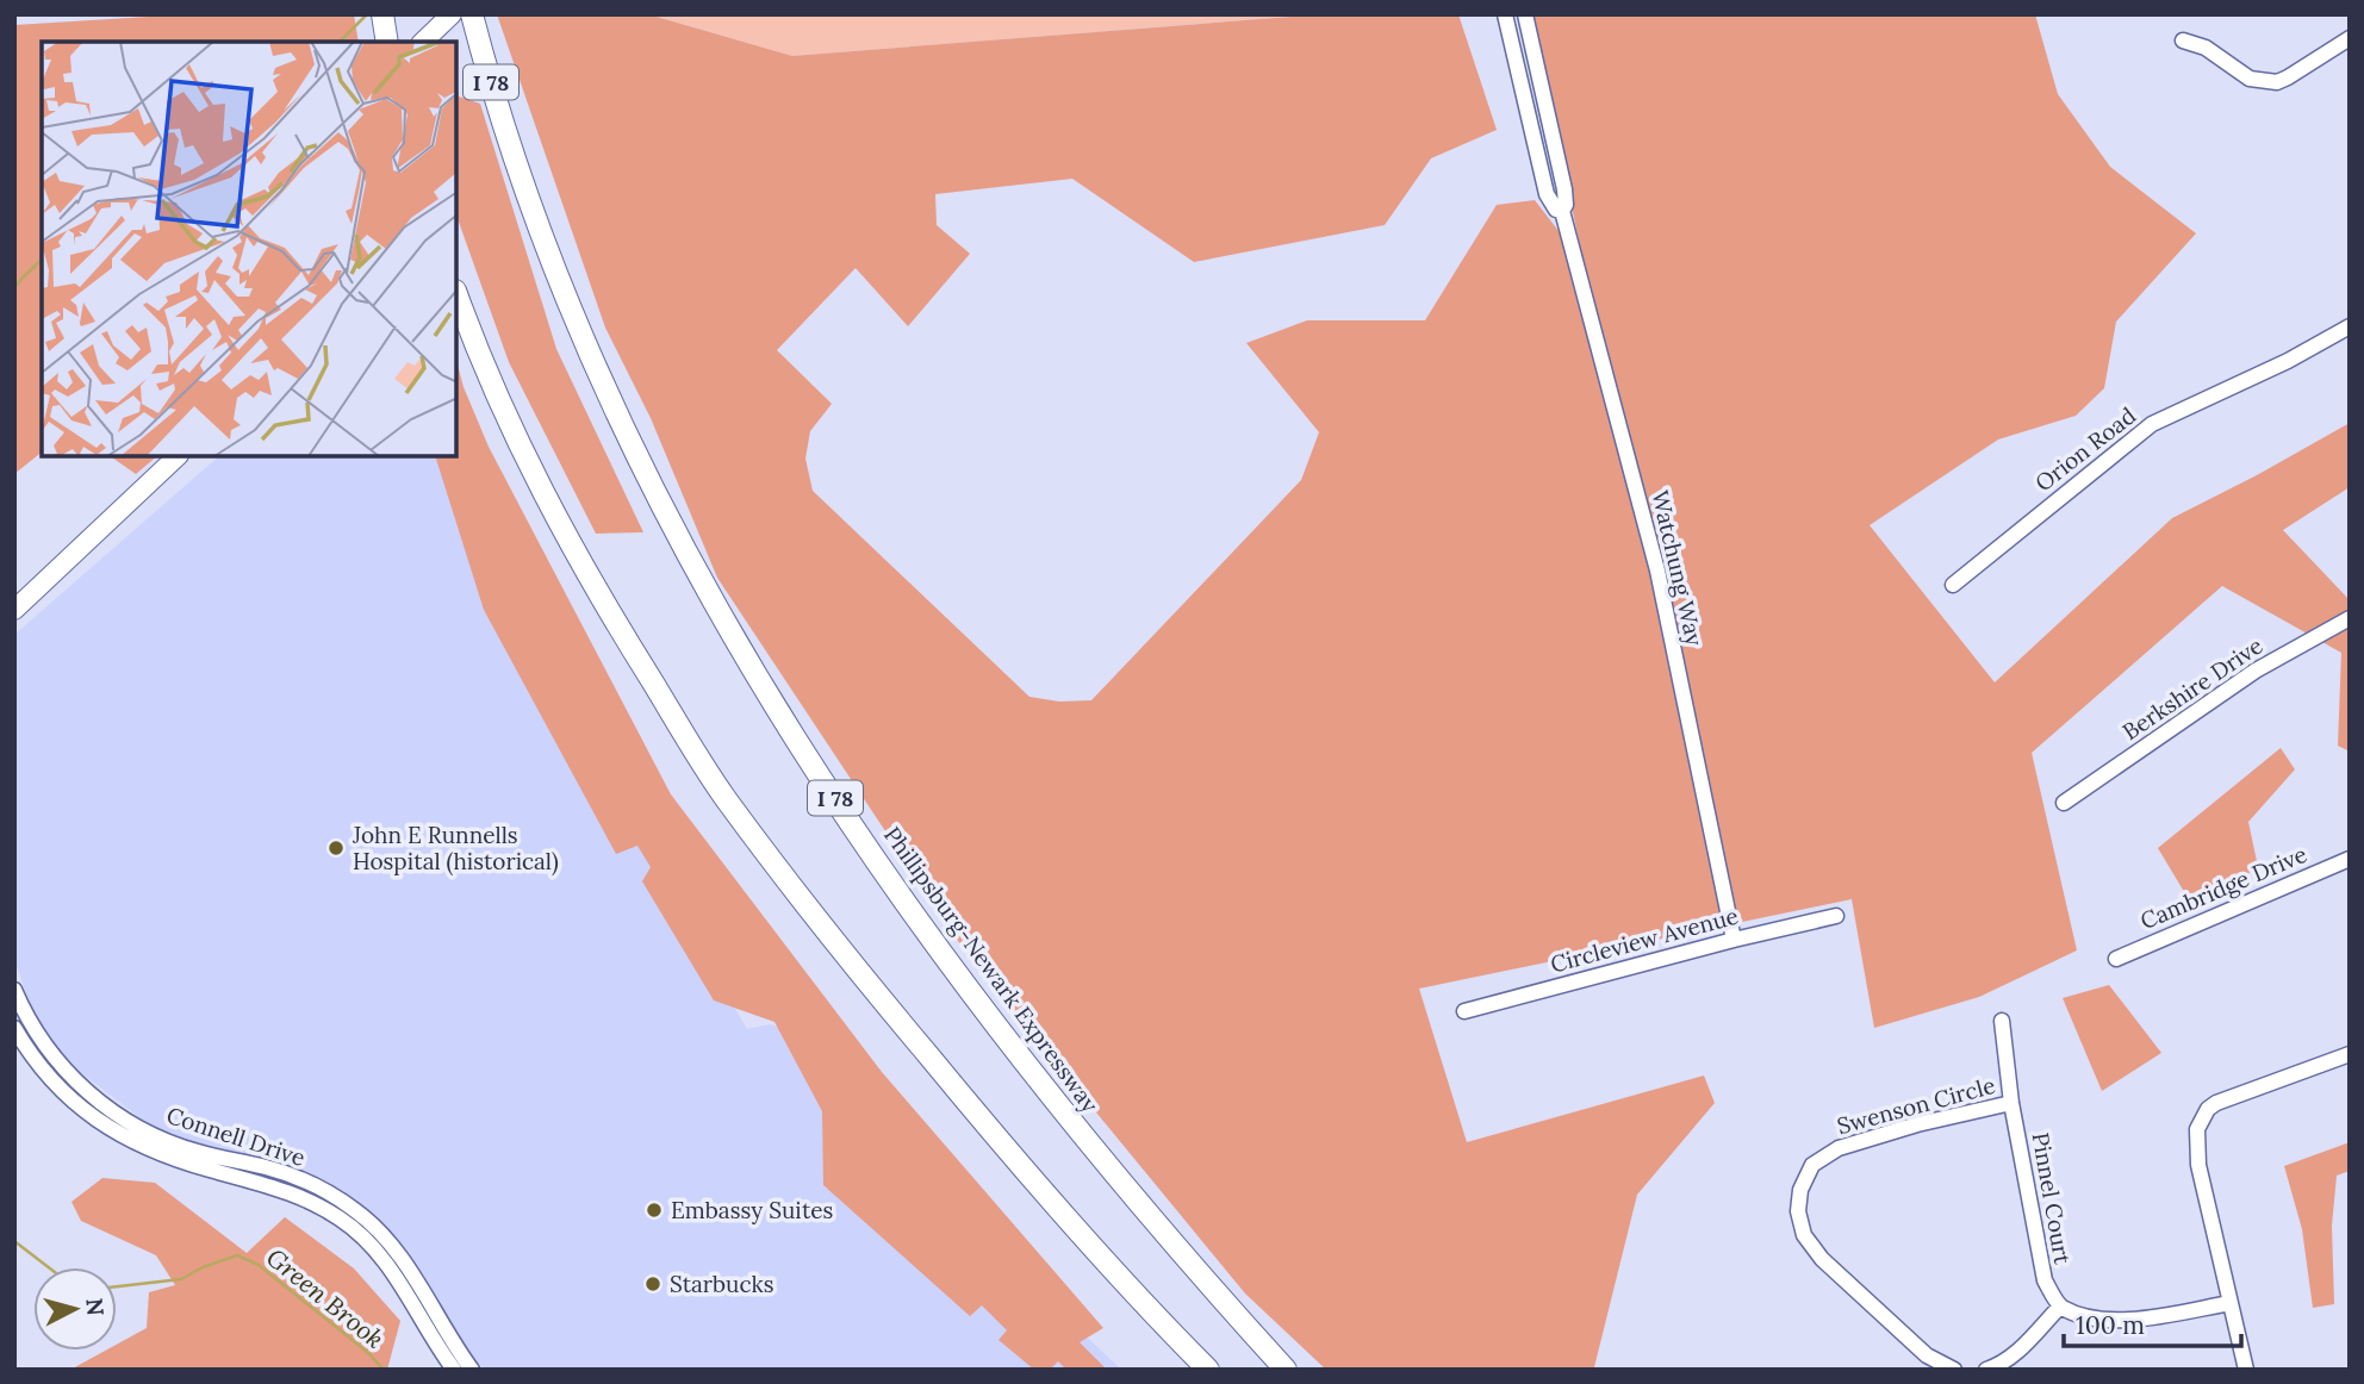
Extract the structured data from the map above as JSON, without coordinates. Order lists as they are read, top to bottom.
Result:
{
  "streets": {
    "highway": ["I 78", "Phillipsburg-Newark Expressway"],
    "street": [
      "Orion Road",
      "Watchung Way",
      "Berkshire Drive",
      "Cambridge Drive",
      "Circleview Avenue",
      "Swenson Circle",
      "Connell Drive",
      "Pinnel Court"
    ]
  },
  "crossings": [
    ["Watchung Way", "Circleview Avenue"],
    ["Swenson Circle", "Pinnel Court"]
  ],
  "water": ["Green Brook"],
  "places": ["John E Runnells Hospital (historical)", "Embassy Suites", "Starbucks"],
  "scale_bar": "100 m",
  "north": "right"
}
